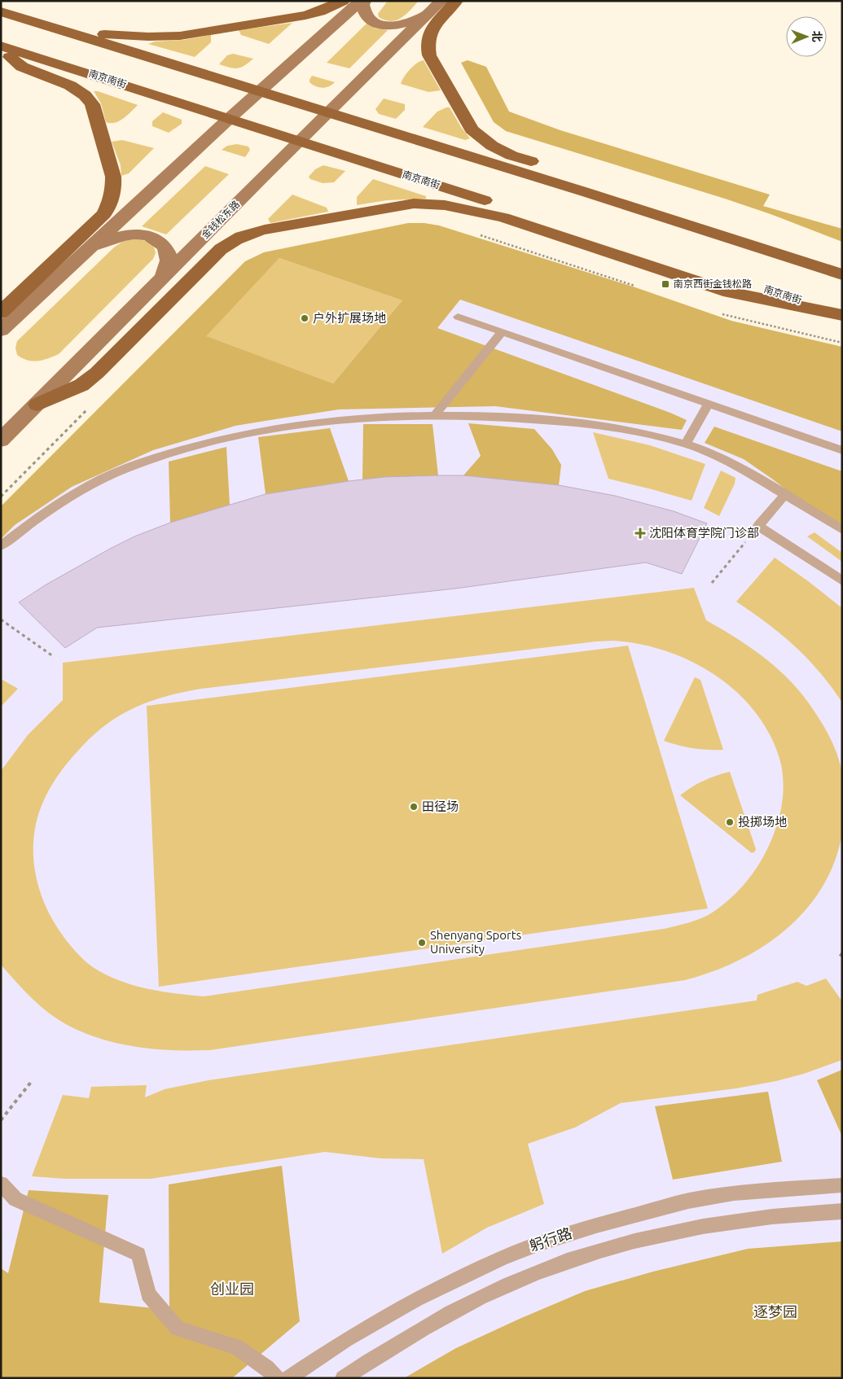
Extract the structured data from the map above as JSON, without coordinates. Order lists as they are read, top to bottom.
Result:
{
  "streets": {
    "main road": ["南京南街", "金钱松东路"],
    "lane": ["躬行路"]
  },
  "crossings": [
    ["南京南街", "金钱松东路"]
  ],
  "parks": ["创业园", "逐梦园"],
  "places": {
    "transit": ["南京西街金钱松路"],
    "other": [
      "户外扩展场地",
      "田径场",
      "投掷场地",
      "Shenyang Sports University"
    ],
    "health": ["沈阳体育学院门诊部"]
  },
  "north": "right"
}
